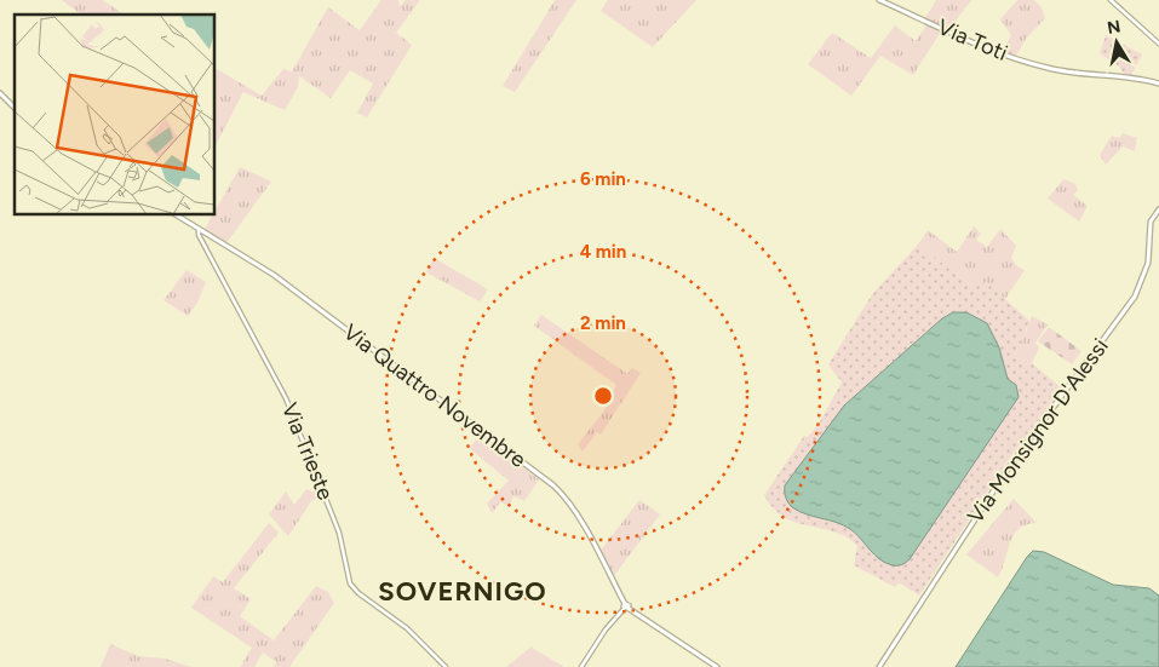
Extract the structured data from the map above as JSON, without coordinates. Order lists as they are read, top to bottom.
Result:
{
  "streets": {
    "main road": ["Via Toti", "Via Quattro Novembre", "Via Monsignor D'Alessi"],
    "street": ["Via Trieste"]
  },
  "crossings": [
    ["Via Quattro Novembre", "Via Trieste"]
  ],
  "districts": ["SOVERNIGO"],
  "north": "top",
  "rings": ["6 min", "4 min", "2 min"]
}
